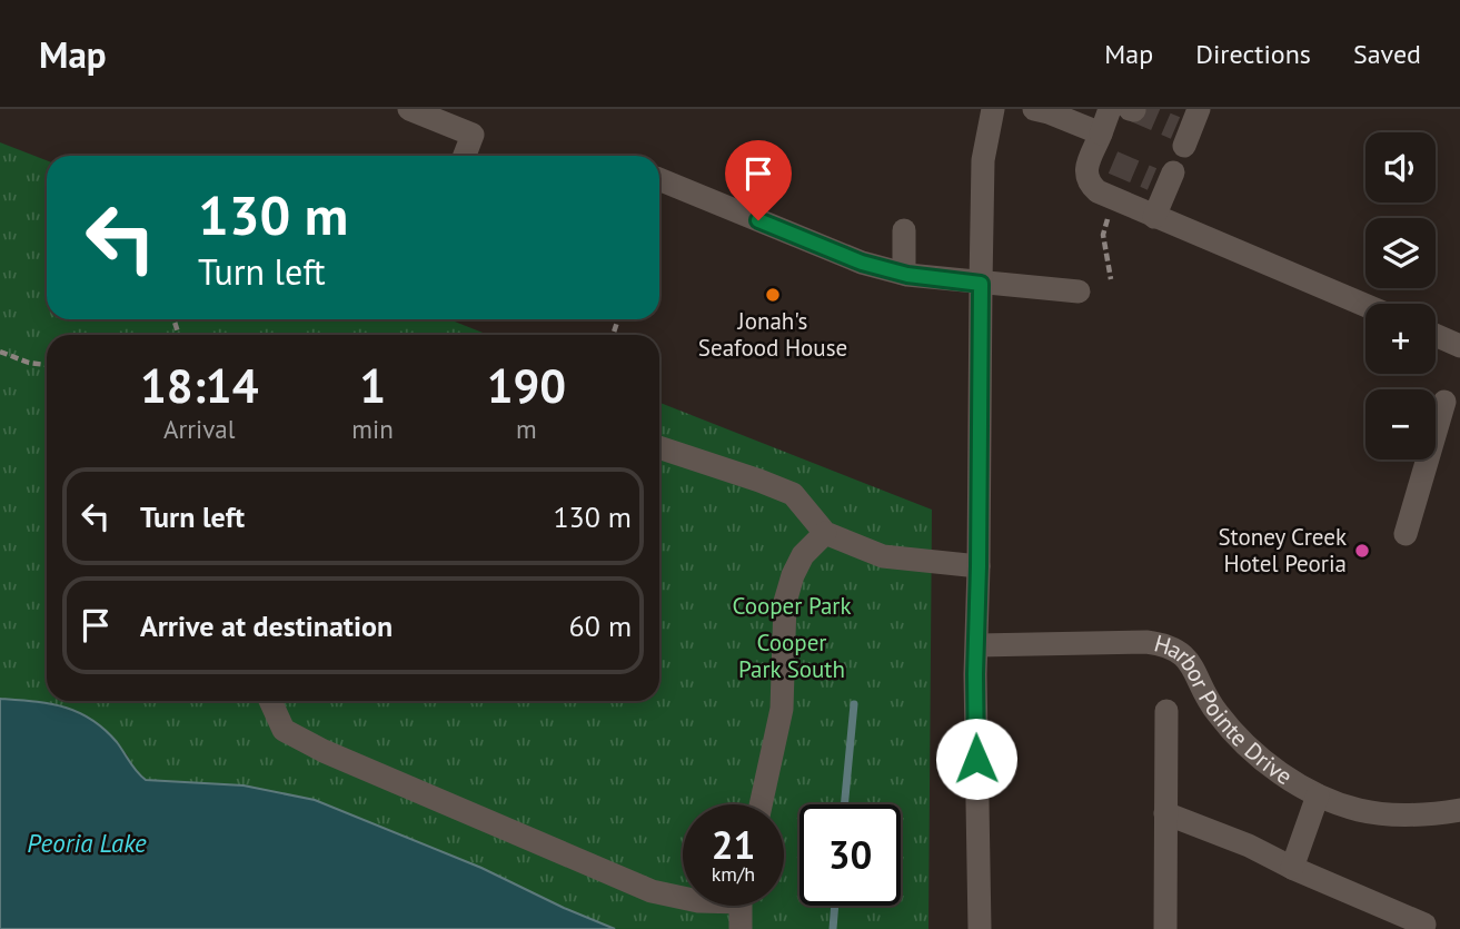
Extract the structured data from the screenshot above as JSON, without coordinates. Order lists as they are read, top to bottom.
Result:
{
  "streets": {
    "street": ["Harbor Pointe Drive"]
  },
  "water": ["Peoria Lake"],
  "parks": ["Cooper Park", "Cooper Park South"],
  "places": ["Jonah's Seafood House", "Stoney Creek Hotel Peoria"],
  "page": {
    "header": "Map",
    "nav": ["Map", "Directions", "Saved"],
    "map_buttons": ["+", "−"],
    "turn": ["130 m", "Turn left"],
    "eta": [
      "18:14",
      "Arrival",
      "1",
      "min",
      "190",
      "m"
    ],
    "list": [
      {
        "name": "Turn left",
        "value": "130 m"
      },
      {
        "name": "Arrive at destination",
        "value": "60 m"
      }
    ],
    "speed": "21 km/h",
    "limit": "30"
  }
}
